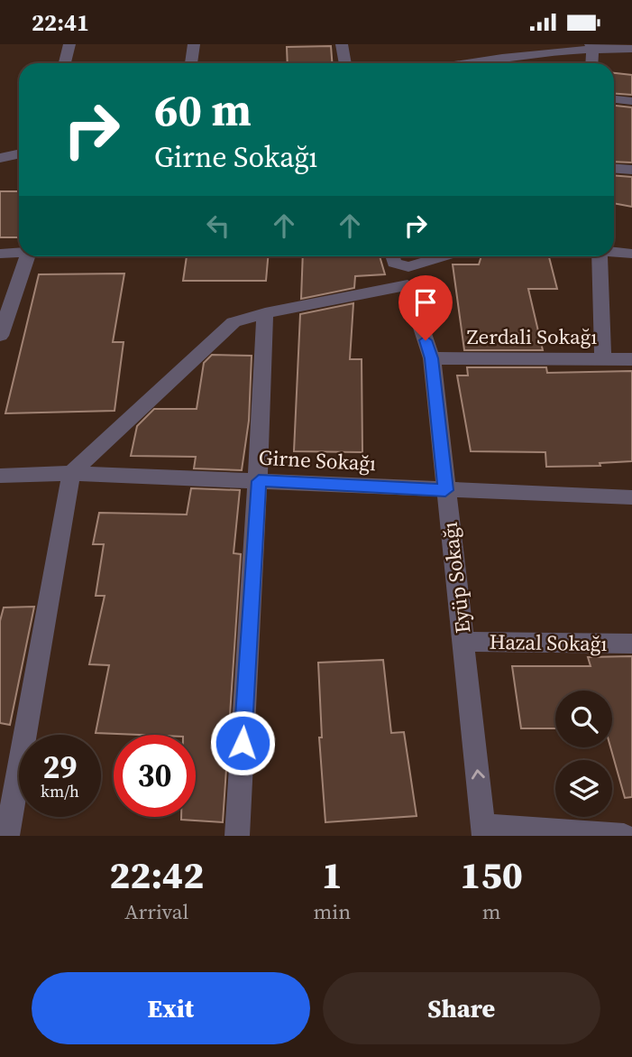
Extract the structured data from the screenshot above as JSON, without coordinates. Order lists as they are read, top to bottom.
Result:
{
  "streets": {
    "street": [
      "Zerdali Sokağı",
      "Girne Sokağı",
      "Eyüp Sokağı",
      "Hazal Sokağı"
    ]
  },
  "crossings": [
    ["Zerdali Sokağı", "Eyüp Sokağı"],
    ["Girne Sokağı", "Eyüp Sokağı"],
    ["Eyüp Sokağı", "Hazal Sokağı"]
  ],
  "page": {
    "status": "22:41",
    "turn": ["60 m", "Girne Sokağı"],
    "speed": "29 km/h",
    "limit": "30",
    "eta": [
      "22:42",
      "Arrival",
      "1",
      "min",
      "150",
      "m"
    ],
    "buttons": ["Exit", "Share"]
  }
}
